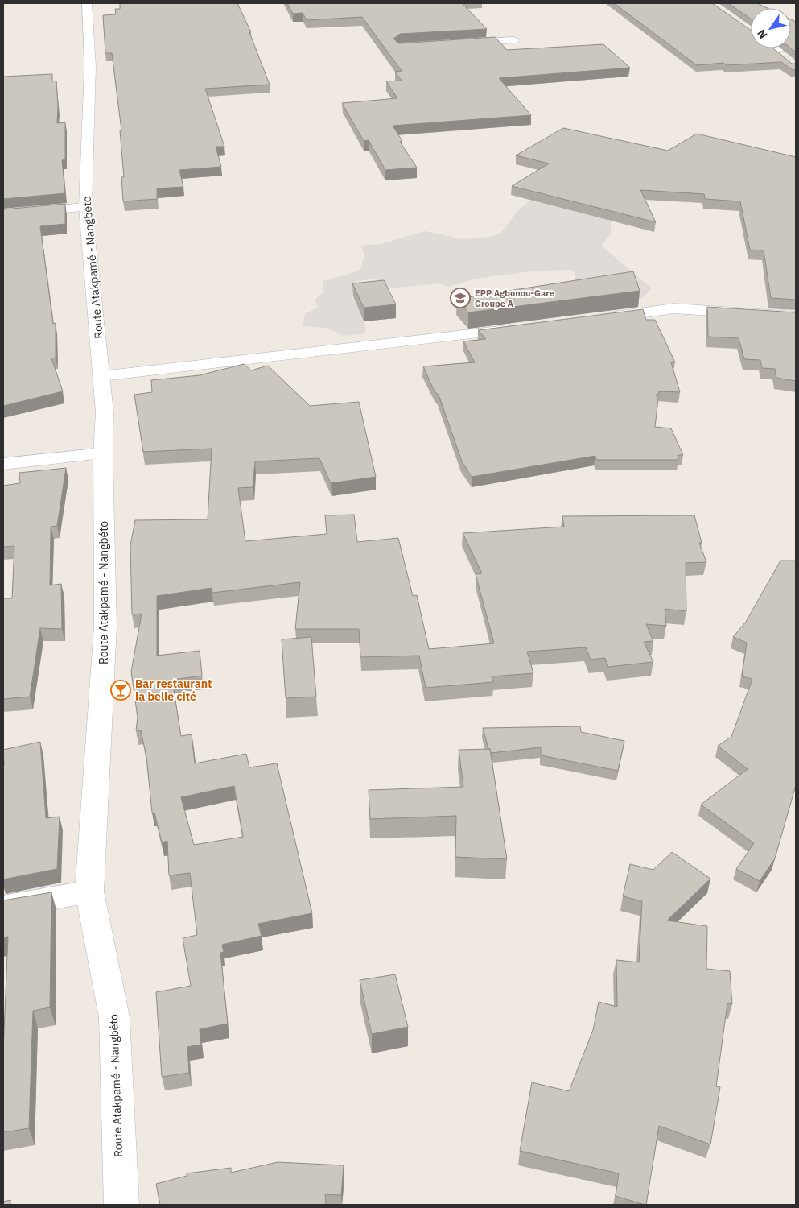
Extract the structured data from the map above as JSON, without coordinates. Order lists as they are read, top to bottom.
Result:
{
  "streets": {
    "main road": ["Route Atakpamé - Nangbéto"]
  },
  "places": {
    "school or university": ["EPP Agbonou-Gare Groupe A"],
    "bar": ["Bar restaurant la belle cité"]
  },
  "north": "bottom left"
}
